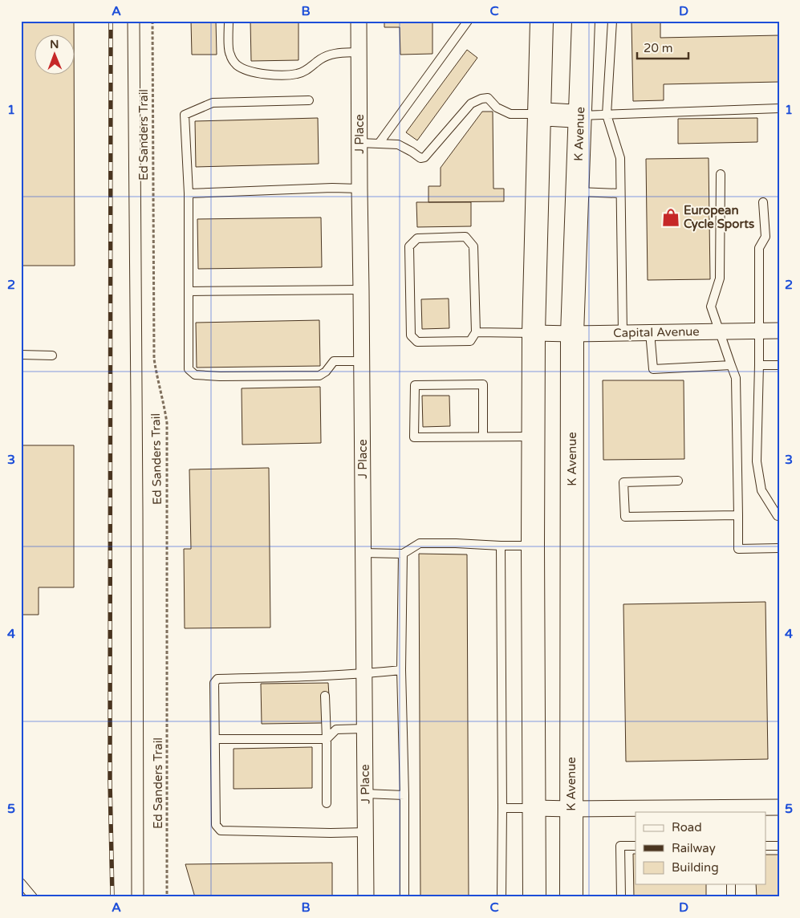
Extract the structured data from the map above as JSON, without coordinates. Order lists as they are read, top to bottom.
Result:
{
  "streets": {
    "main road": ["K Avenue"],
    "street": ["J Place", "Capital Avenue"],
    "path": ["Ed Sanders Trail"]
  },
  "crossings": [
    ["K Avenue", "Capital Avenue"]
  ],
  "places": {
    "shop": ["European Cycle Sports"]
  },
  "legend": ["Road", "Railway", "Building"],
  "scale_bar": "20 m",
  "north": "top",
  "grid": {
    "columns": [
      "A",
      "B",
      "C",
      "D"
    ],
    "rows": [
      "1",
      "2",
      "3",
      "4",
      "5"
    ]
  }
}
